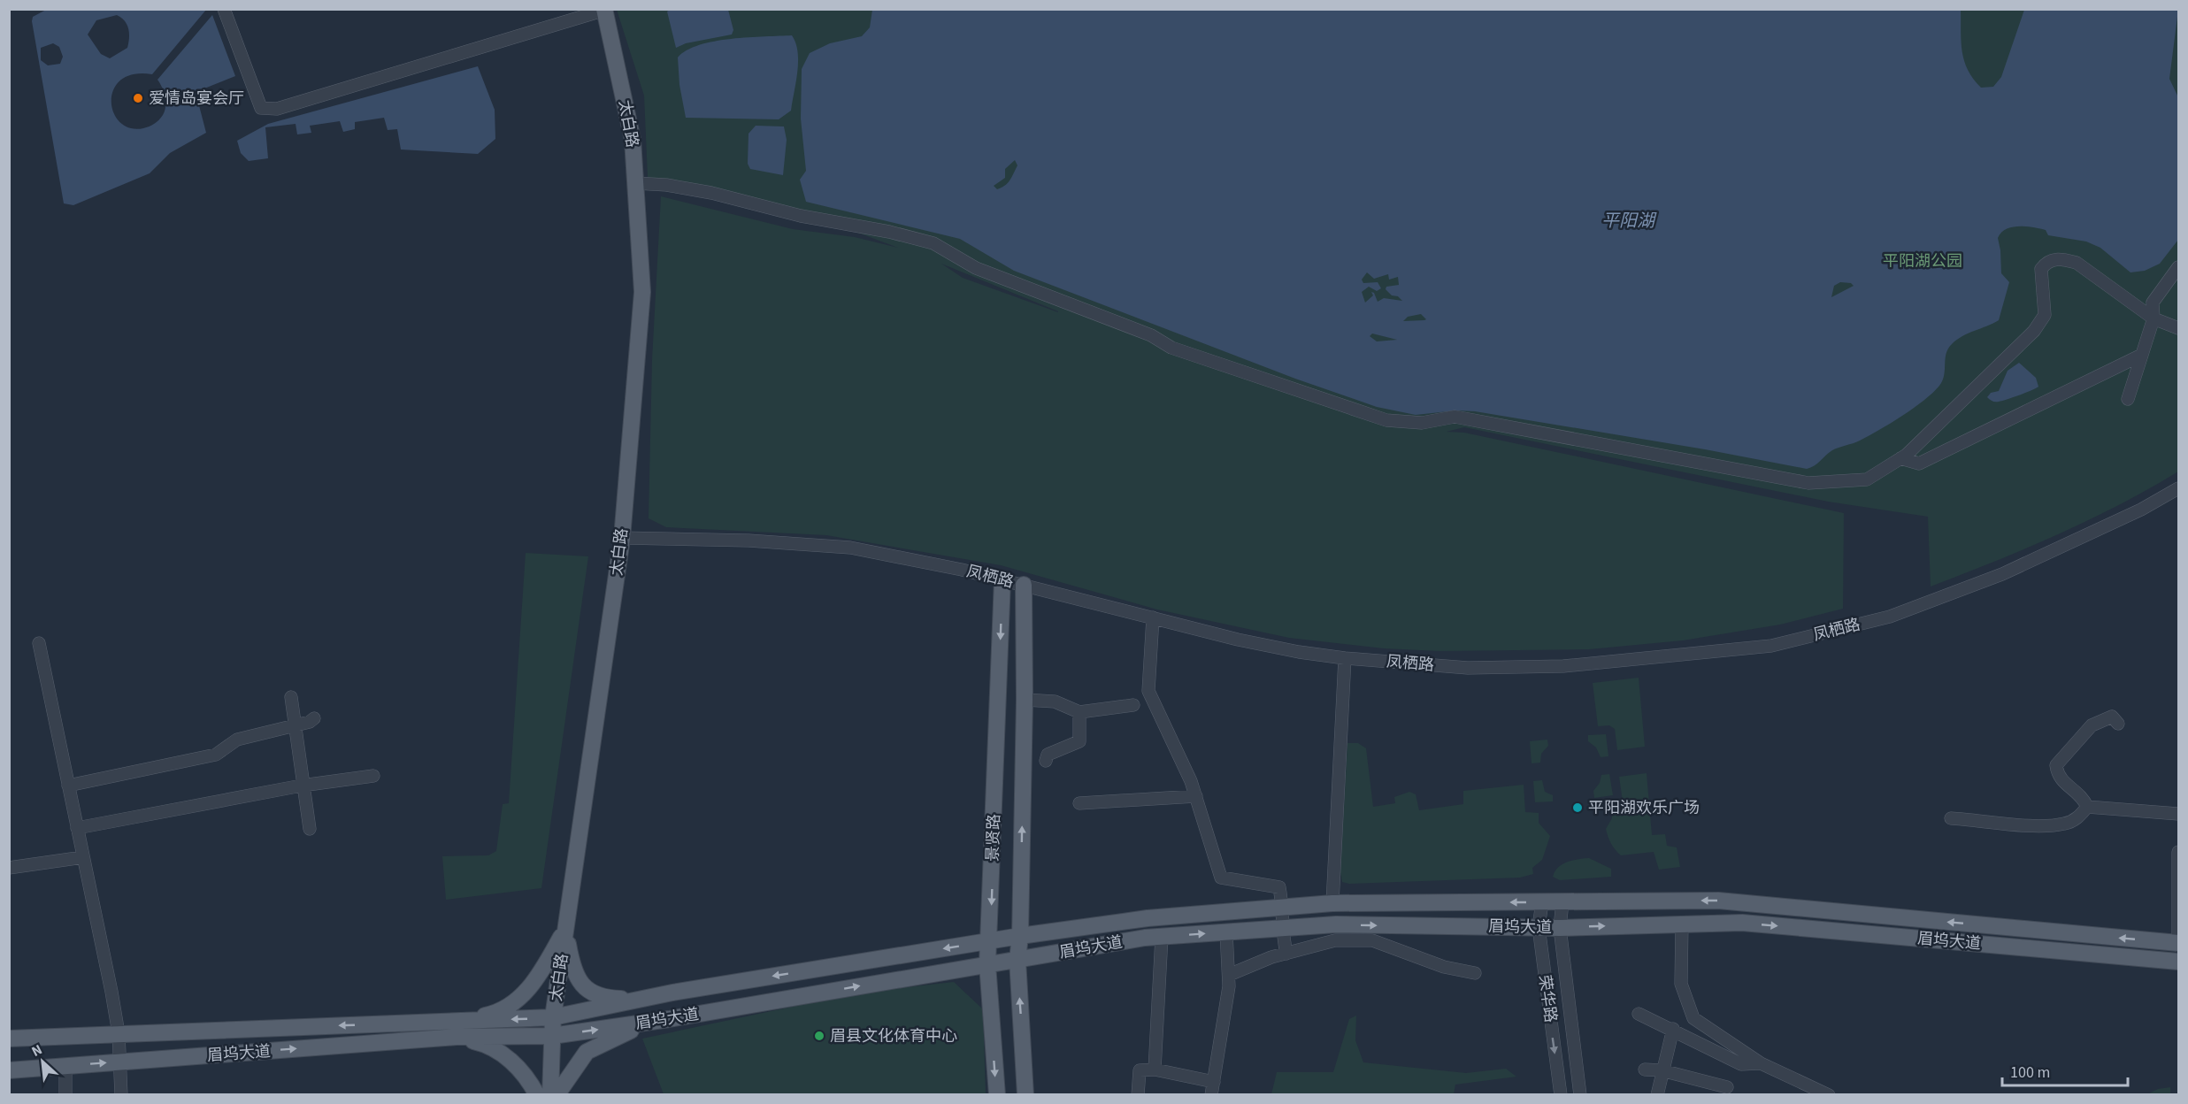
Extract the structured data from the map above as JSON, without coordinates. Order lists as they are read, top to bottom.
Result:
{
  "streets": {
    "main road": ["太白路", "景贤路", "眉坞大道"],
    "street": ["凤栖路", "荣华路"]
  },
  "crossings": [
    ["太白路", "凤栖路"],
    ["太白路", "眉坞大道"],
    ["凤栖路", "景贤路"],
    ["景贤路", "眉坞大道"],
    ["眉坞大道", "荣华路"]
  ],
  "water": ["平阳湖"],
  "parks": ["平阳湖公园"],
  "places": ["爱情岛宴会厅", "平阳湖欢乐广场", "眉县文化体育中心"],
  "scale_bar": "100 m",
  "north": "top left"
}
